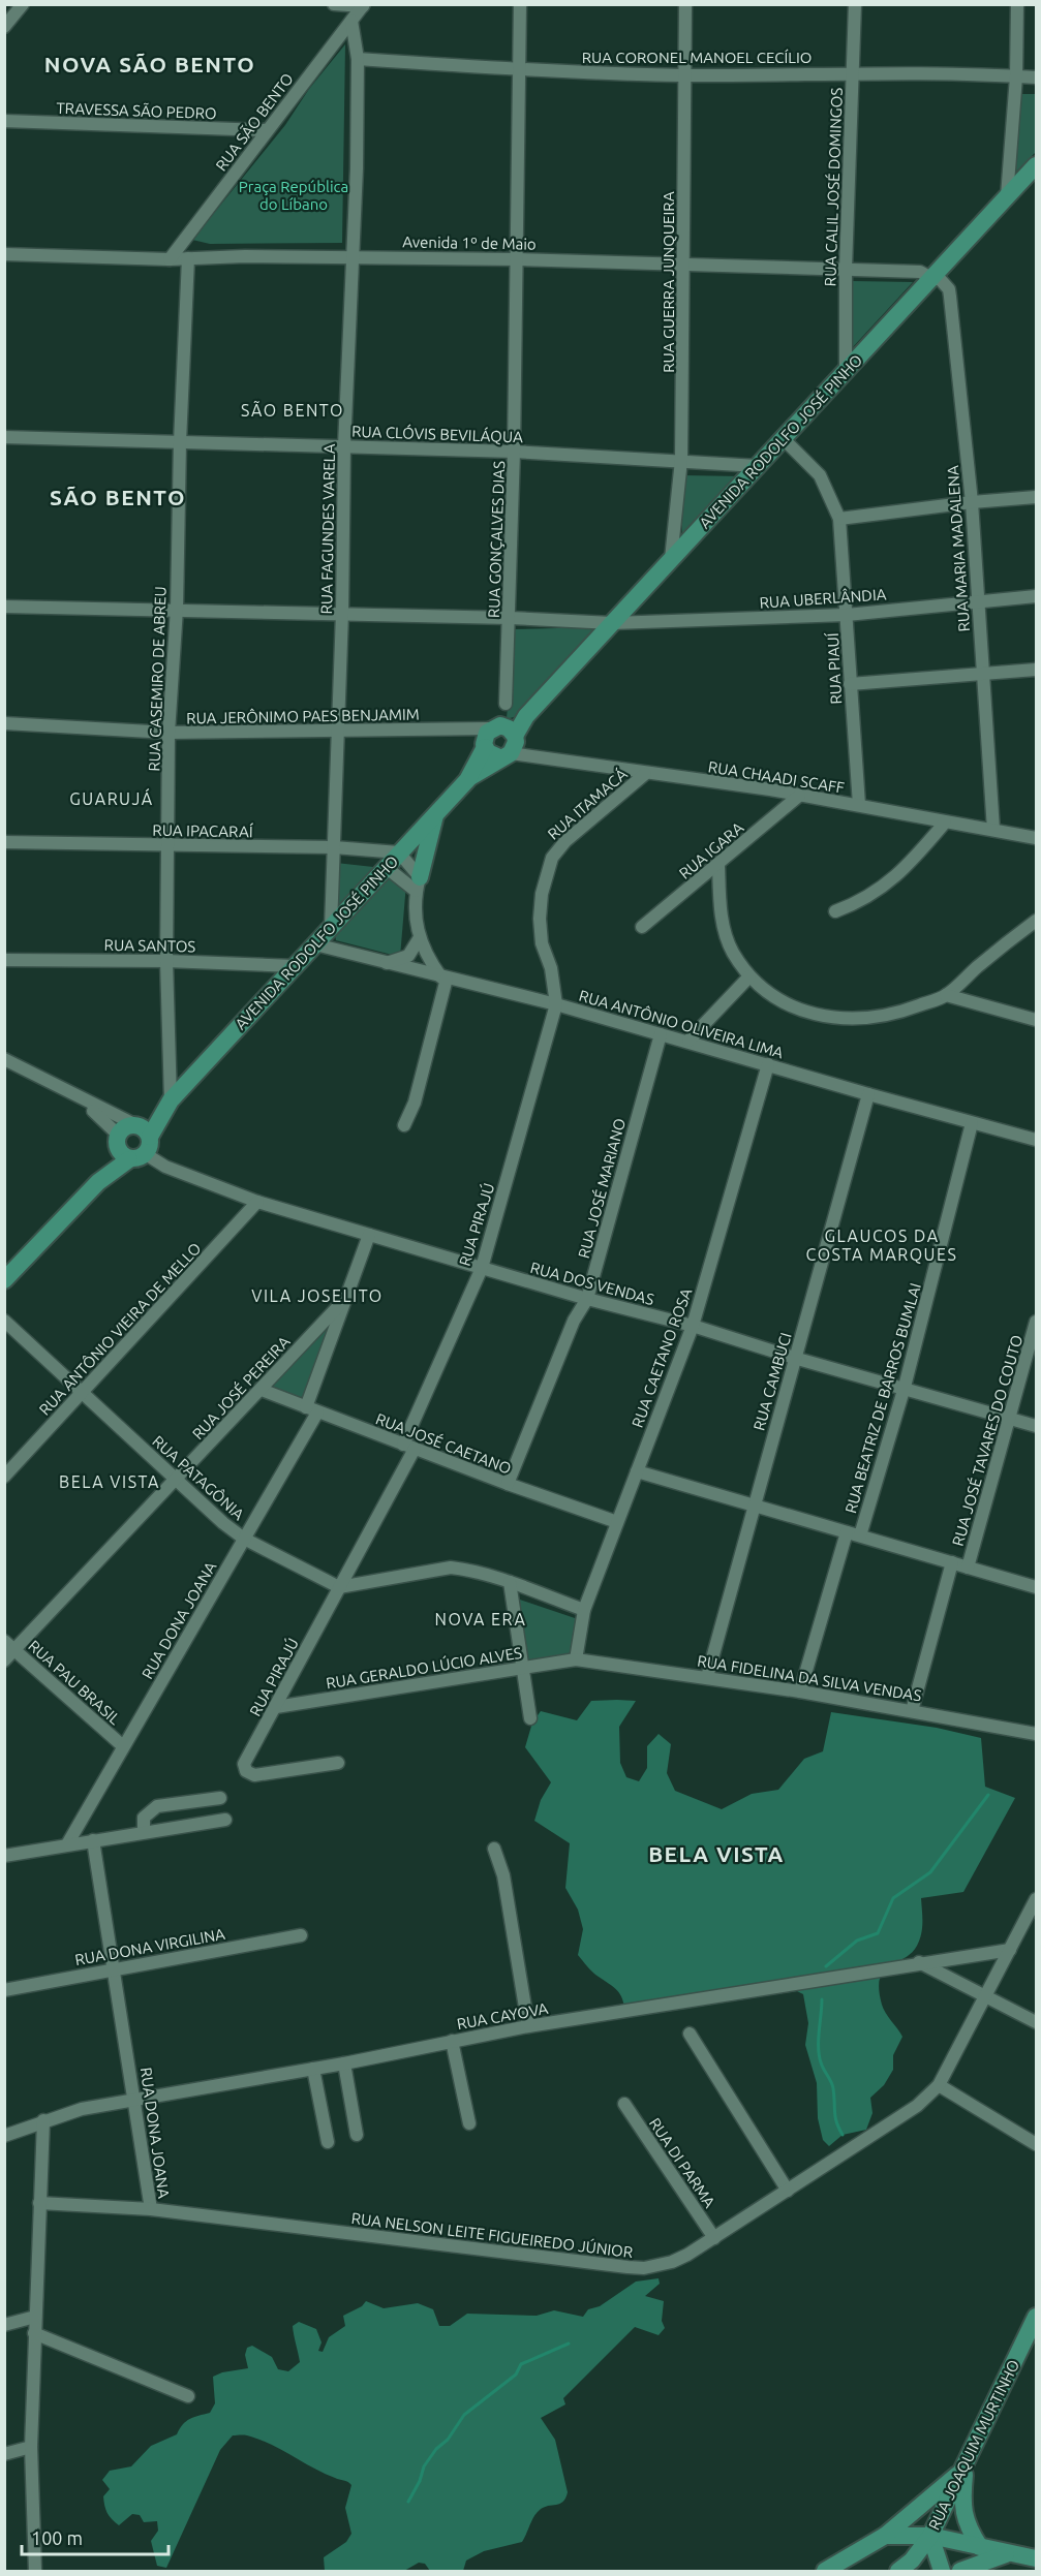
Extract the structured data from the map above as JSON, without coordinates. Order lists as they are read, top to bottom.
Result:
{
  "streets": {
    "main road": ["AVENIDA RODOLFO JOSÉ PINHO", "RUA JOAQUIM MURTINHO"],
    "street": [
      "RUA CORONEL MANOEL CECÍLIO",
      "TRAVESSA SÃO PEDRO",
      "RUA SÃO BENTO",
      "RUA CALIL JOSÉ DOMINGOS",
      "Avenida 1º de Maio",
      "RUA GUERRA JUNQUEIRA",
      "RUA CLÓVIS BEVILÁQUA",
      "RUA FAGUNDES VARELA",
      "RUA GONÇALVES DIAS",
      "RUA MARIA MADALENA",
      "RUA UBERLÂNDIA",
      "RUA PIAUÍ",
      "RUA CASEMIRO DE ABREU",
      "RUA JERÔNIMO PAES BENJAMIM",
      "RUA CHAADI SCAFF",
      "RUA ITAMACÁ",
      "RUA IPACARAÍ",
      "RUA IGARA",
      "RUA SANTOS",
      "RUA ANTÔNIO OLIVEIRA LIMA",
      "RUA JOSÉ MARIANO",
      "RUA PIRAJÚ",
      "RUA DOS VENDAS",
      "RUA ANTÔNIO VIEIRA DE MELLO",
      "RUA CAETANO ROSA",
      "RUA CAMBUCI",
      "RUA JOSÉ PEREIRA",
      "RUA BEATRIZ DE BARROS BUMLAI",
      "RUA JOSÉ TAVARES DO COUTO",
      "RUA JOSÉ CAETANO",
      "RUA PATAGÔNIA",
      "RUA DONA JOANA",
      "RUA GERALDO LÚCIO ALVES",
      "RUA FIDELINA DA SILVA VENDAS",
      "RUA PAU BRASIL",
      "RUA DONA VIRGILINA",
      "RUA CAYOVA",
      "RUA DI PARMA",
      "RUA NELSON LEITE FIGUEIREDO JÚNIOR"
    ]
  },
  "crossings": [
    ["RUA CORONEL MANOEL CECÍLIO", "RUA CALIL JOSÉ DOMINGOS"],
    ["RUA CORONEL MANOEL CECÍLIO", "RUA GUERRA JUNQUEIRA"],
    ["RUA CORONEL MANOEL CECÍLIO", "RUA FAGUNDES VARELA"],
    ["RUA CORONEL MANOEL CECÍLIO", "RUA GONÇALVES DIAS"],
    ["TRAVESSA SÃO PEDRO", "RUA SÃO BENTO"],
    ["RUA SÃO BENTO", "Avenida 1º de Maio"],
    ["RUA SÃO BENTO", "RUA FAGUNDES VARELA"],
    ["RUA CALIL JOSÉ DOMINGOS", "Avenida 1º de Maio"],
    ["RUA CALIL JOSÉ DOMINGOS", "AVENIDA RODOLFO JOSÉ PINHO"],
    ["Avenida 1º de Maio", "RUA GUERRA JUNQUEIRA"],
    ["Avenida 1º de Maio", "AVENIDA RODOLFO JOSÉ PINHO"],
    ["Avenida 1º de Maio", "RUA FAGUNDES VARELA"],
    ["Avenida 1º de Maio", "RUA GONÇALVES DIAS"],
    ["Avenida 1º de Maio", "RUA MARIA MADALENA"],
    ["Avenida 1º de Maio", "RUA CASEMIRO DE ABREU"],
    ["RUA GUERRA JUNQUEIRA", "RUA CLÓVIS BEVILÁQUA"],
    ["RUA GUERRA JUNQUEIRA", "AVENIDA RODOLFO JOSÉ PINHO"],
    ["RUA CLÓVIS BEVILÁQUA", "AVENIDA RODOLFO JOSÉ PINHO"],
    ["RUA CLÓVIS BEVILÁQUA", "RUA FAGUNDES VARELA"],
    ["RUA CLÓVIS BEVILÁQUA", "RUA GONÇALVES DIAS"],
    ["RUA CLÓVIS BEVILÁQUA", "RUA CASEMIRO DE ABREU"],
    ["AVENIDA RODOLFO JOSÉ PINHO", "RUA FAGUNDES VARELA"],
    ["AVENIDA RODOLFO JOSÉ PINHO", "RUA MARIA MADALENA"],
    ["AVENIDA RODOLFO JOSÉ PINHO", "RUA UBERLÂNDIA"],
    ["AVENIDA RODOLFO JOSÉ PINHO", "RUA PIAUÍ"],
    ["AVENIDA RODOLFO JOSÉ PINHO", "RUA CASEMIRO DE ABREU"],
    ["AVENIDA RODOLFO JOSÉ PINHO", "RUA JERÔNIMO PAES BENJAMIM"],
    ["AVENIDA RODOLFO JOSÉ PINHO", "RUA CHAADI SCAFF"],
    ["AVENIDA RODOLFO JOSÉ PINHO", "RUA IPACARAÍ"],
    ["AVENIDA RODOLFO JOSÉ PINHO", "RUA SANTOS"],
    ["AVENIDA RODOLFO JOSÉ PINHO", "RUA ANTÔNIO OLIVEIRA LIMA"],
    ["AVENIDA RODOLFO JOSÉ PINHO", "RUA DOS VENDAS"],
    ["RUA FAGUNDES VARELA", "RUA UBERLÂNDIA"],
    ["RUA FAGUNDES VARELA", "RUA JERÔNIMO PAES BENJAMIM"],
    ["RUA FAGUNDES VARELA", "RUA IPACARAÍ"],
    ["RUA GONÇALVES DIAS", "RUA UBERLÂNDIA"],
    ["RUA MARIA MADALENA", "RUA UBERLÂNDIA"],
    ["RUA MARIA MADALENA", "RUA CHAADI SCAFF"],
    ["RUA UBERLÂNDIA", "RUA PIAUÍ"],
    ["RUA UBERLÂNDIA", "RUA CASEMIRO DE ABREU"],
    ["RUA PIAUÍ", "RUA CHAADI SCAFF"],
    ["RUA CASEMIRO DE ABREU", "RUA JERÔNIMO PAES BENJAMIM"],
    ["RUA CASEMIRO DE ABREU", "RUA IPACARAÍ"],
    ["RUA CASEMIRO DE ABREU", "RUA SANTOS"],
    ["RUA CHAADI SCAFF", "RUA ITAMACÁ"],
    ["RUA CHAADI SCAFF", "RUA IGARA"],
    ["RUA ITAMACÁ", "RUA ANTÔNIO OLIVEIRA LIMA"],
    ["RUA ITAMACÁ", "RUA PIRAJÚ"],
    ["RUA ANTÔNIO OLIVEIRA LIMA", "RUA JOSÉ MARIANO"],
    ["RUA ANTÔNIO OLIVEIRA LIMA", "RUA PIRAJÚ"],
    ["RUA ANTÔNIO OLIVEIRA LIMA", "RUA CAETANO ROSA"],
    ["RUA ANTÔNIO OLIVEIRA LIMA", "RUA CAMBUCI"],
    ["RUA ANTÔNIO OLIVEIRA LIMA", "RUA BEATRIZ DE BARROS BUMLAI"],
    ["RUA JOSÉ MARIANO", "RUA DOS VENDAS"],
    ["RUA JOSÉ MARIANO", "RUA JOSÉ CAETANO"],
    ["RUA PIRAJÚ", "RUA DOS VENDAS"],
    ["RUA PIRAJÚ", "RUA JOSÉ CAETANO"],
    ["RUA PIRAJÚ", "RUA PATAGÔNIA"],
    ["RUA PIRAJÚ", "RUA GERALDO LÚCIO ALVES"],
    ["RUA DOS VENDAS", "RUA ANTÔNIO VIEIRA DE MELLO"],
    ["RUA DOS VENDAS", "RUA CAETANO ROSA"],
    ["RUA DOS VENDAS", "RUA CAMBUCI"],
    ["RUA DOS VENDAS", "RUA BEATRIZ DE BARROS BUMLAI"],
    ["RUA DOS VENDAS", "RUA JOSÉ TAVARES DO COUTO"],
    ["RUA DOS VENDAS", "RUA DONA JOANA"],
    ["RUA ANTÔNIO VIEIRA DE MELLO", "RUA PATAGÔNIA"],
    ["RUA CAETANO ROSA", "RUA JOSÉ CAETANO"],
    ["RUA CAETANO ROSA", "RUA GERALDO LÚCIO ALVES"],
    ["RUA CAETANO ROSA", "RUA FIDELINA DA SILVA VENDAS"],
    ["RUA CAMBUCI", "RUA FIDELINA DA SILVA VENDAS"],
    ["RUA JOSÉ PEREIRA", "RUA JOSÉ CAETANO"],
    ["RUA JOSÉ PEREIRA", "RUA PATAGÔNIA"],
    ["RUA JOSÉ PEREIRA", "RUA DONA JOANA"],
    ["RUA JOSÉ PEREIRA", "RUA PAU BRASIL"],
    ["RUA BEATRIZ DE BARROS BUMLAI", "RUA FIDELINA DA SILVA VENDAS"],
    ["RUA JOSÉ TAVARES DO COUTO", "RUA FIDELINA DA SILVA VENDAS"],
    ["RUA JOSÉ CAETANO", "RUA DONA JOANA"],
    ["RUA PATAGÔNIA", "RUA DONA JOANA"],
    ["RUA DONA JOANA", "RUA PAU BRASIL"],
    ["RUA DONA JOANA", "RUA DONA VIRGILINA"],
    ["RUA DONA JOANA", "RUA CAYOVA"],
    ["RUA DONA JOANA", "RUA NELSON LEITE FIGUEIREDO JÚNIOR"],
    ["RUA GERALDO LÚCIO ALVES", "RUA FIDELINA DA SILVA VENDAS"],
    ["RUA CAYOVA", "RUA NELSON LEITE FIGUEIREDO JÚNIOR"],
    ["RUA DI PARMA", "RUA NELSON LEITE FIGUEIREDO JÚNIOR"]
  ],
  "districts": [
    "NOVA SÃO BENTO",
    "SÃO BENTO",
    "SÃO BENTO",
    "GUARUJÁ",
    "GLAUCOS DA COSTA MARQUES",
    "VILA JOSELITO",
    "BELA VISTA",
    "NOVA ERA",
    "BELA VISTA"
  ],
  "parks": ["Praça República do Líbano"],
  "scale_bar": "100 m"
}
